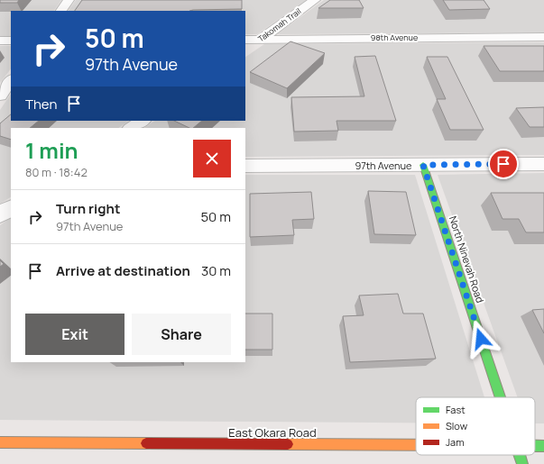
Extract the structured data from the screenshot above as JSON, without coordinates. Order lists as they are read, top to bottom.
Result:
{
  "streets": {
    "street": [
      "Takomah Trail",
      "98th Avenue",
      "97th Avenue",
      "North Ninevah Road",
      "East Okara Road"
    ]
  },
  "crossings": [
    ["Takomah Trail", "98th Avenue"],
    ["97th Avenue", "North Ninevah Road"]
  ],
  "legend": ["Fast", "Slow", "Jam"],
  "page": {
    "turn": ["50 m", "97th Avenue"],
    "then": "Then",
    "heading": ["1 min", "80 m · 18:42"],
    "list": [
      {
        "name": "Turn right",
        "note": "97th Avenue",
        "value": "50 m"
      },
      {
        "name": "Arrive at destination",
        "value": "30 m"
      }
    ],
    "buttons": ["Exit", "Share"]
  }
}
